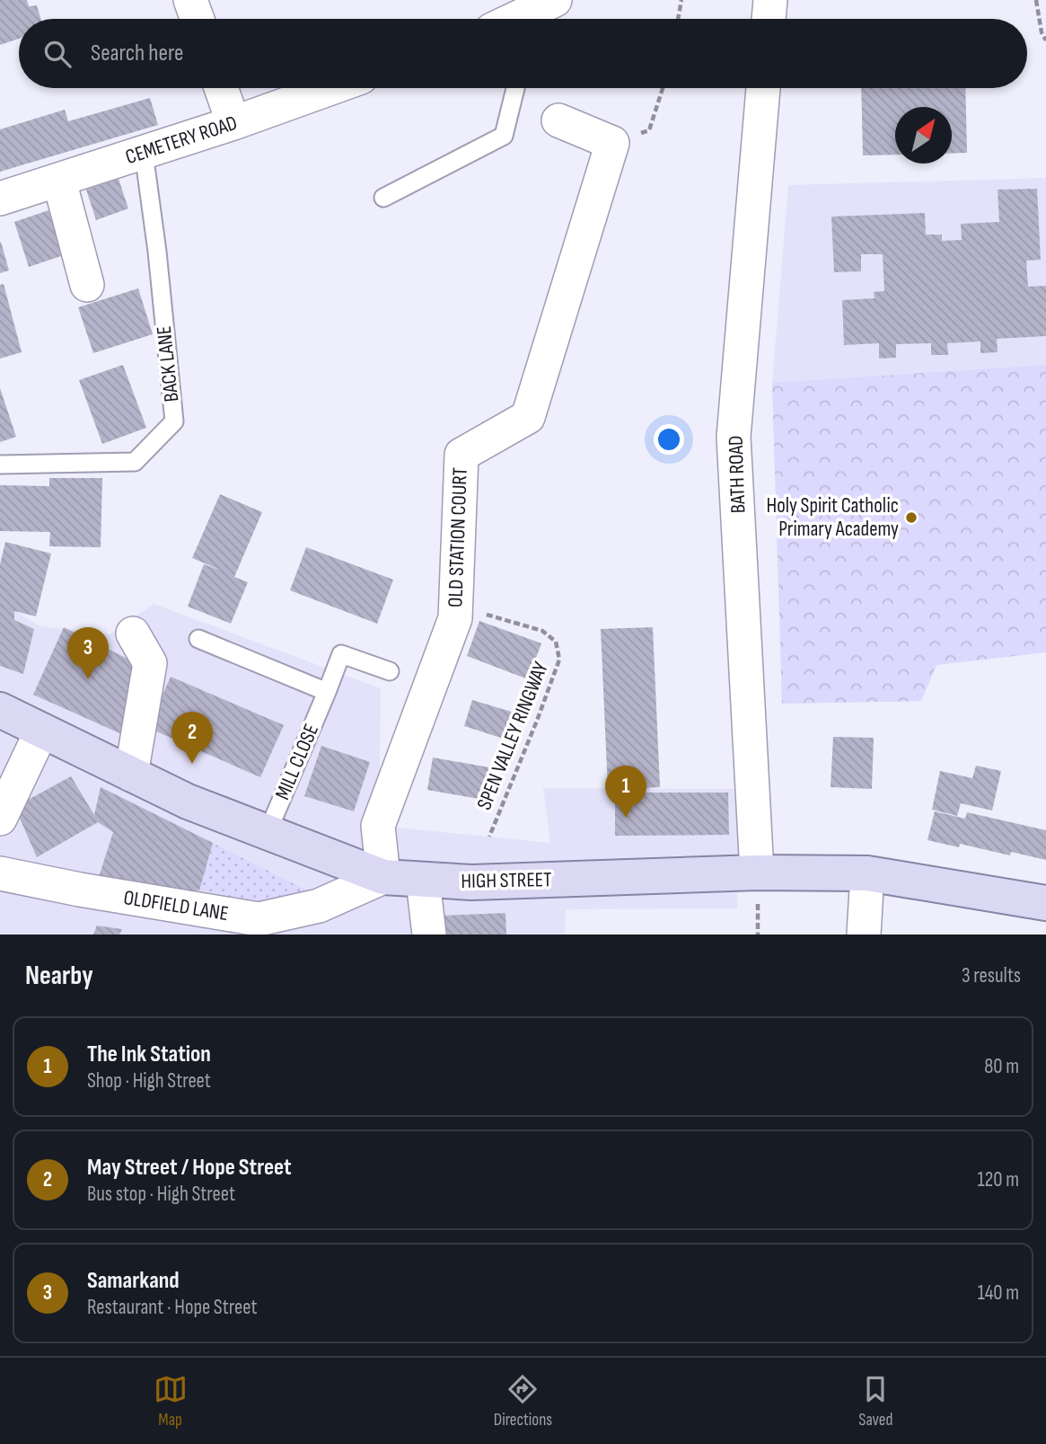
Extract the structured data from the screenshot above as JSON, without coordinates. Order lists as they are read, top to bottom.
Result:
{
  "streets": {
    "main road": ["HIGH STREET"],
    "street": [
      "CEMETERY ROAD",
      "BATH ROAD",
      "OLD STATION COURT",
      "OLDFIELD LANE"
    ],
    "lane": ["BACK LANE", "MILL CLOSE"],
    "path": ["SPEN VALLEY RINGWAY"]
  },
  "crossings": [
    ["CEMETERY ROAD", "BACK LANE"],
    ["BATH ROAD", "HIGH STREET"],
    ["OLD STATION COURT", "SPEN VALLEY RINGWAY"],
    ["OLD STATION COURT", "HIGH STREET"],
    ["OLD STATION COURT", "OLDFIELD LANE"],
    ["MILL CLOSE", "HIGH STREET"],
    ["HIGH STREET", "OLDFIELD LANE"]
  ],
  "places": ["Holy Spirit Catholic Primary Academy"],
  "north": "top right",
  "page": {
    "search": "Search here",
    "pins": ["3", "2", "1"],
    "heading": ["Nearby", "3 results"],
    "list": [
      {
        "mark": "1",
        "name": "The Ink Station",
        "note": "Shop · High Street",
        "value": "80 m"
      },
      {
        "mark": "2",
        "name": "May Street / Hope Street",
        "note": "Bus stop · High Street",
        "value": "120 m"
      },
      {
        "mark": "3",
        "name": "Samarkand",
        "note": "Restaurant · Hope Street",
        "value": "140 m"
      }
    ],
    "nav": ["Map", "Directions", "Saved"]
  }
}
